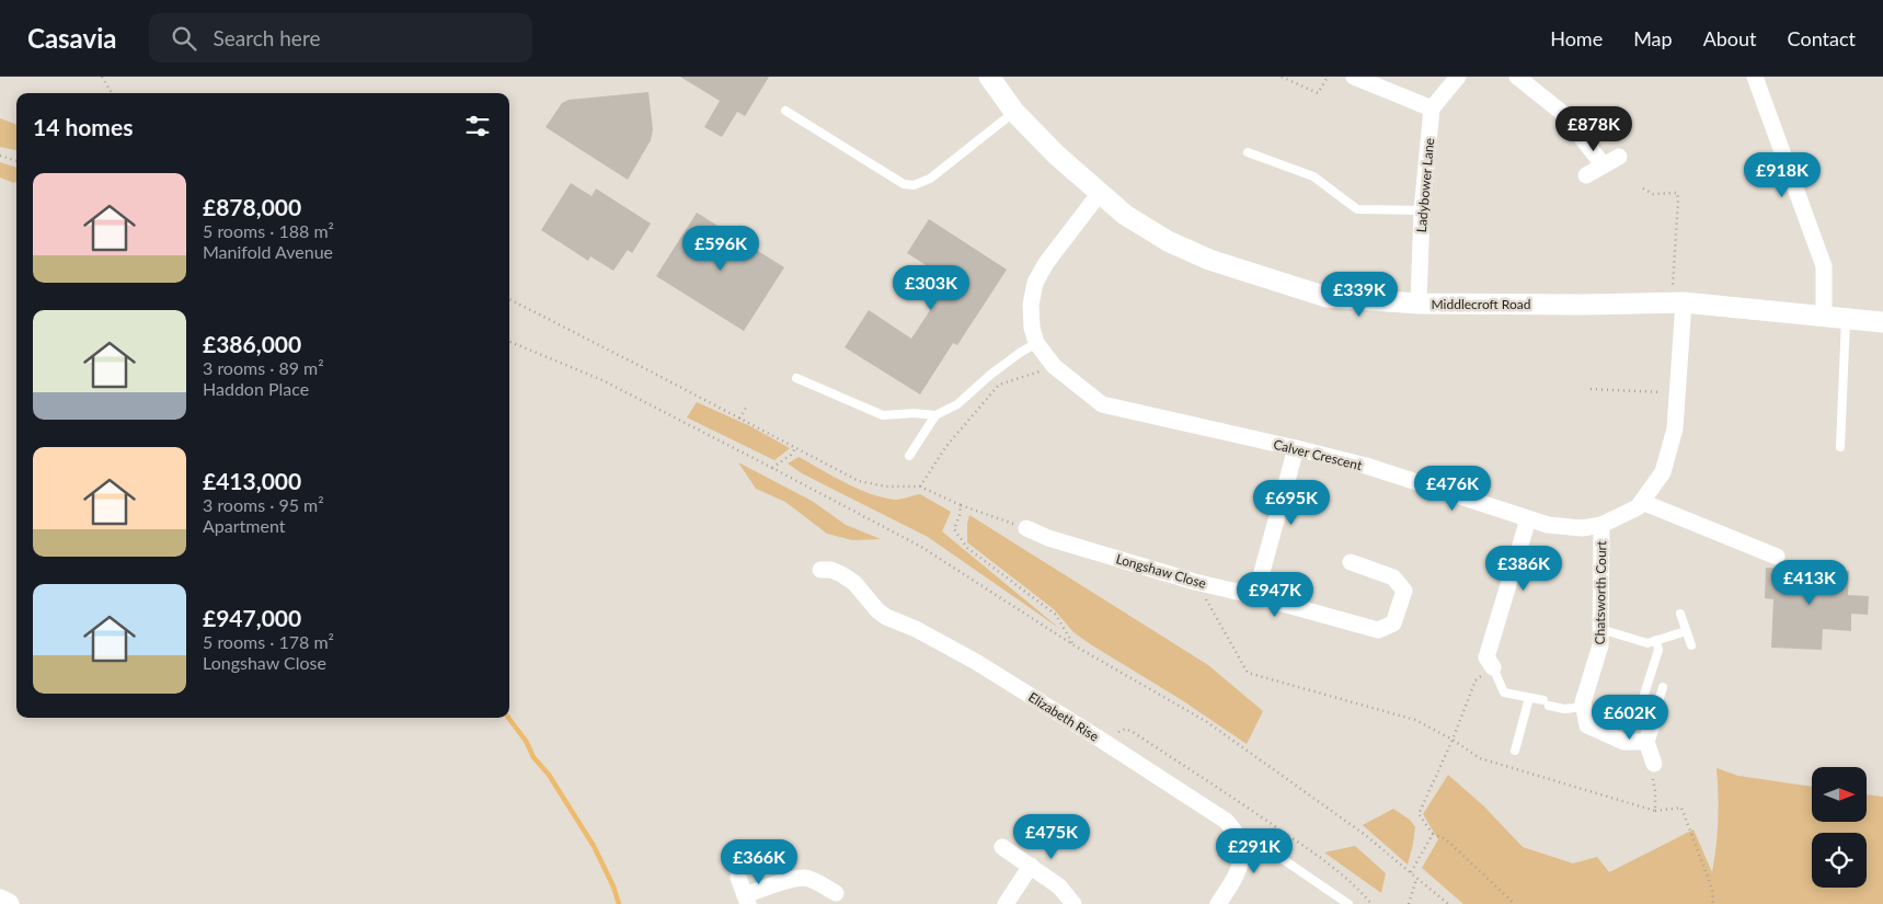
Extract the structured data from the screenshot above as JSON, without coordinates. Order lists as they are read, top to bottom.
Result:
{
  "streets": {
    "street": [
      "Ladybower Lane",
      "Middlecroft Road",
      "Calver Crescent",
      "Longshaw Close",
      "Chatsworth Court",
      "Elizabeth Rise"
    ]
  },
  "crossings": [
    ["Ladybower Lane", "Middlecroft Road"],
    ["Middlecroft Road", "Calver Crescent"],
    ["Calver Crescent", "Chatsworth Court"]
  ],
  "north": "right",
  "page": {
    "header": "Casavia",
    "search": "Search here",
    "nav": [
      "Home",
      "Map",
      "About",
      "Contact"
    ],
    "heading": "14 homes",
    "price": [
      "£878K",
      "£918K",
      "£596K",
      "£303K",
      "£339K",
      "£476K",
      "£695K",
      "£386K",
      "£413K",
      "£947K",
      "£602K",
      "£475K",
      "£291K",
      "£366K"
    ],
    "list": [
      {
        "name": "£878,000",
        "note": "5 rooms · 188 m² · Manifold Avenue"
      },
      {
        "name": "£386,000",
        "note": "3 rooms · 89 m² · Haddon Place"
      },
      {
        "name": "£413,000",
        "note": "3 rooms · 95 m² · Apartment"
      },
      {
        "name": "£947,000",
        "note": "5 rooms · 178 m² · Longshaw Close"
      }
    ]
  }
}
